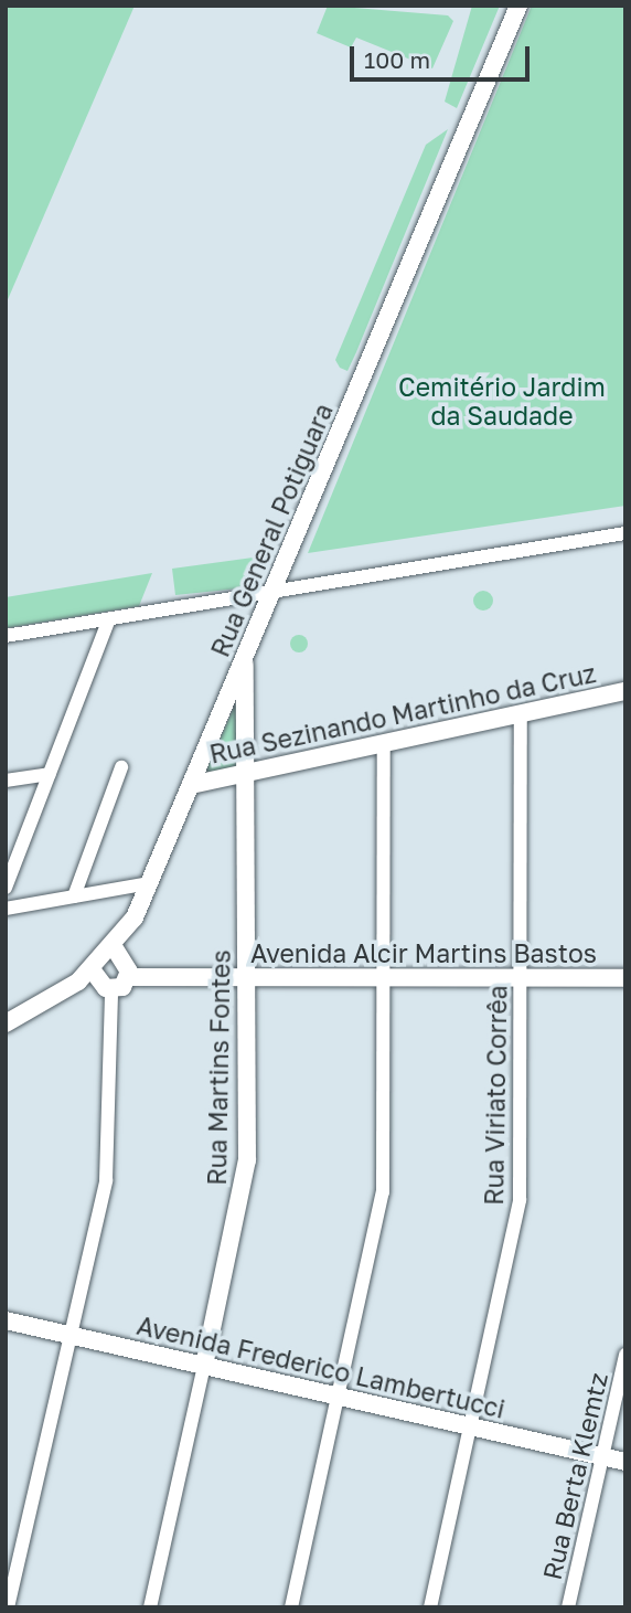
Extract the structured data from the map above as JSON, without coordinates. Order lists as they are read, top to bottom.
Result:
{
  "streets": {
    "street": [
      "Rua General Potiguara",
      "Rua Sezinando Martinho da Cruz",
      "Avenida Alcir Martins Bastos",
      "Rua Martins Fontes",
      "Rua Viriato Corrêa",
      "Avenida Frederico Lambertucci",
      "Rua Berta Klemtz"
    ]
  },
  "crossings": [
    ["Rua General Potiguara", "Rua Sezinando Martinho da Cruz"],
    ["Rua General Potiguara", "Rua Martins Fontes"],
    ["Rua Sezinando Martinho da Cruz", "Rua Martins Fontes"],
    ["Rua Sezinando Martinho da Cruz", "Rua Viriato Corrêa"],
    ["Avenida Alcir Martins Bastos", "Rua Martins Fontes"],
    ["Avenida Alcir Martins Bastos", "Rua Viriato Corrêa"],
    ["Rua Martins Fontes", "Avenida Frederico Lambertucci"],
    ["Rua Viriato Corrêa", "Avenida Frederico Lambertucci"],
    ["Avenida Frederico Lambertucci", "Rua Berta Klemtz"]
  ],
  "parks": ["Cemitério Jardim da Saudade"],
  "scale_bar": "100 m"
}
